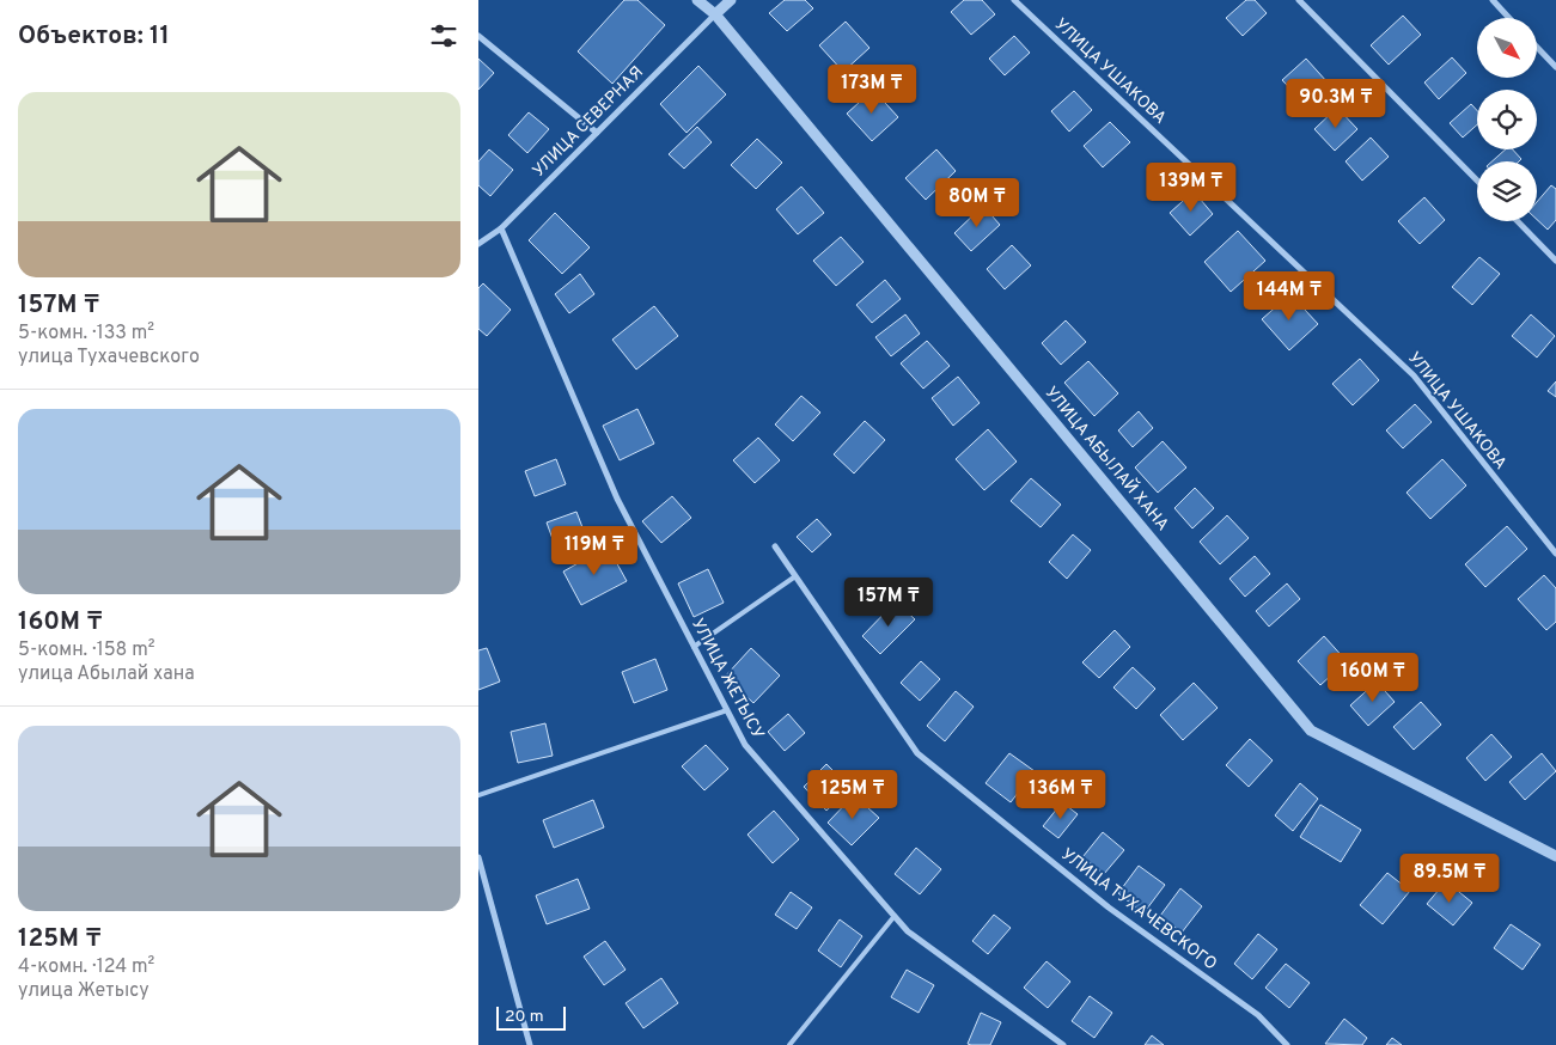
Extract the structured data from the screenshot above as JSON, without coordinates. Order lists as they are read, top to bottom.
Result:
{
  "streets": {
    "street": [
      "УЛИЦА УШАКОВА",
      "УЛИЦА СЕВЕРНАЯ",
      "УЛИЦА АБЫЛАЙ ХАНА",
      "УЛИЦА ЖЕТЫСУ",
      "УЛИЦА ТУХАЧЕВСКОГО"
    ]
  },
  "crossings": [
    ["УЛИЦА СЕВЕРНАЯ", "УЛИЦА АБЫЛАЙ ХАНА"],
    ["УЛИЦА СЕВЕРНАЯ", "УЛИЦА ЖЕТЫСУ"]
  ],
  "scale_bar": "20 m",
  "north": "bottom right",
  "page": {
    "heading": "Объектов: 11",
    "price": [
      "173M ₸",
      "90.3M ₸",
      "139M ₸",
      "80M ₸",
      "144M ₸",
      "119M ₸",
      "157M ₸",
      "160M ₸",
      "125M ₸",
      "136M ₸",
      "89.5M ₸"
    ],
    "list": [
      {
        "name": "157M ₸",
        "note": "5-комн. · 133 m² · улица Тухачевского"
      },
      {
        "name": "160M ₸",
        "note": "5-комн. · 158 m² · улица Абылай хана"
      },
      {
        "name": "125M ₸",
        "note": "4-комн. · 124 m² · улица Жетысу"
      }
    ],
    "scale": "20 m"
  }
}
